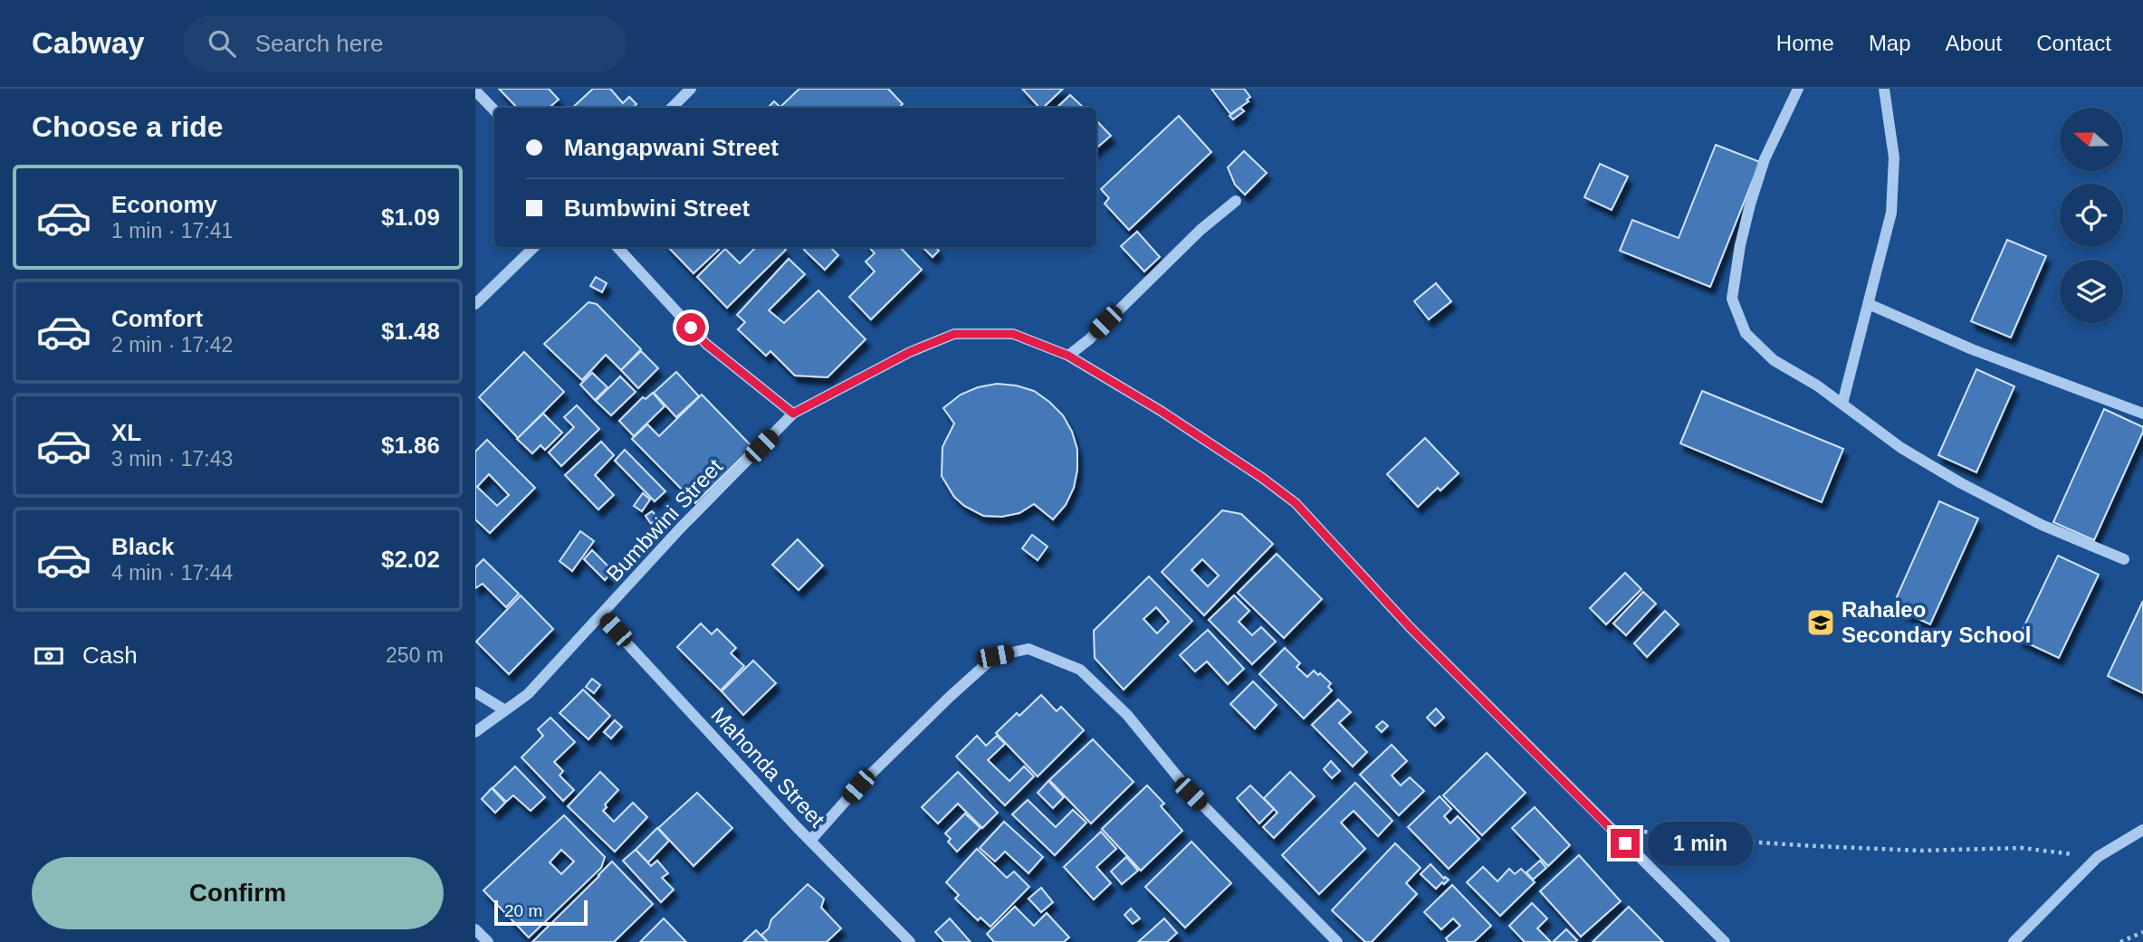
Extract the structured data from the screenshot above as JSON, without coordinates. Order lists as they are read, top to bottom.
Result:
{
  "streets": {
    "street": ["Bumbwini Street", "Mahonda Street"]
  },
  "crossings": [
    ["Bumbwini Street", "Mahonda Street"]
  ],
  "places": {
    "school or university": ["Rahaleo Secondary School"]
  },
  "scale_bar": "20 m",
  "north": "left",
  "page": {
    "header": "Cabway",
    "search": "Search here",
    "nav": [
      "Home",
      "Map",
      "About",
      "Contact"
    ],
    "heading": "Choose a ride",
    "banner": ["Mangapwani Street", "Bumbwini Street"],
    "list": [
      {
        "name": "Economy",
        "note": "1 min · 17:41",
        "value": "$1.09"
      },
      {
        "name": "Comfort",
        "note": "2 min · 17:42",
        "value": "$1.48"
      },
      {
        "name": "XL",
        "note": "3 min · 17:43",
        "value": "$1.86"
      },
      {
        "name": "Black",
        "note": "4 min · 17:44",
        "value": "$2.02"
      }
    ],
    "pay": ["Cash", "250 m"],
    "bubble": "1 min",
    "buttons": "Confirm",
    "scale": "20 m"
  }
}
